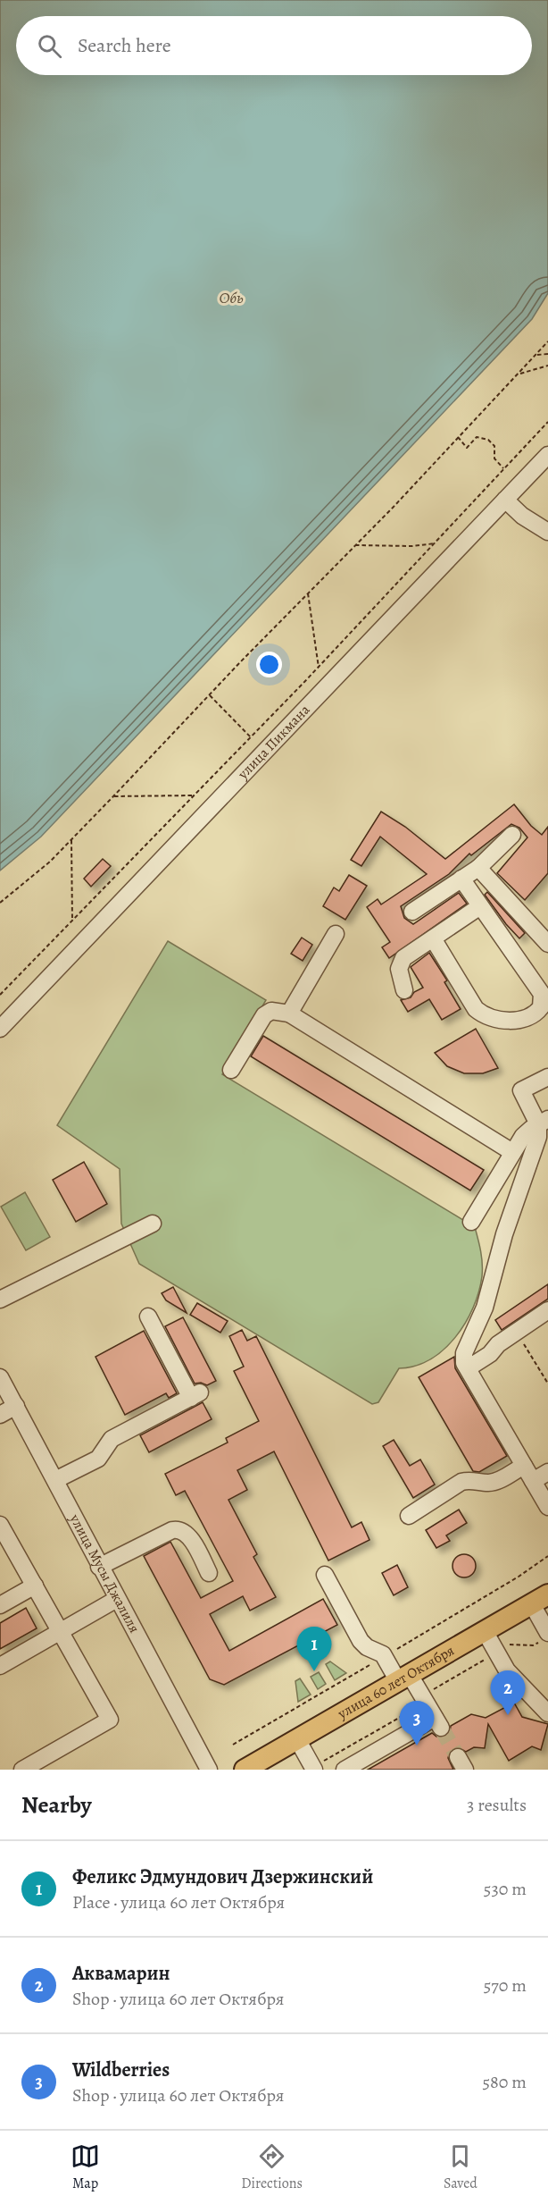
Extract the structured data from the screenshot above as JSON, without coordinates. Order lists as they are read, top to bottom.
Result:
{
  "streets": {
    "main road": ["улица 60 лет Октября"],
    "street": ["улица Пикмана", "улица Мусы Джалиля"]
  },
  "water": ["Обь"],
  "page": {
    "search": "Search here",
    "pins": ["1", "2", "3"],
    "heading": ["Nearby", "3 results"],
    "list": [
      {
        "mark": "1",
        "name": "Феликс Эдмундович Дзержинский",
        "note": "Place · улица 60 лет Октября",
        "value": "530 m"
      },
      {
        "mark": "2",
        "name": "Аквамарин",
        "note": "Shop · улица 60 лет Октября",
        "value": "570 m"
      },
      {
        "mark": "3",
        "name": "Wildberries",
        "note": "Shop · улица 60 лет Октября",
        "value": "580 m"
      }
    ],
    "nav": ["Map", "Directions", "Saved"]
  }
}
